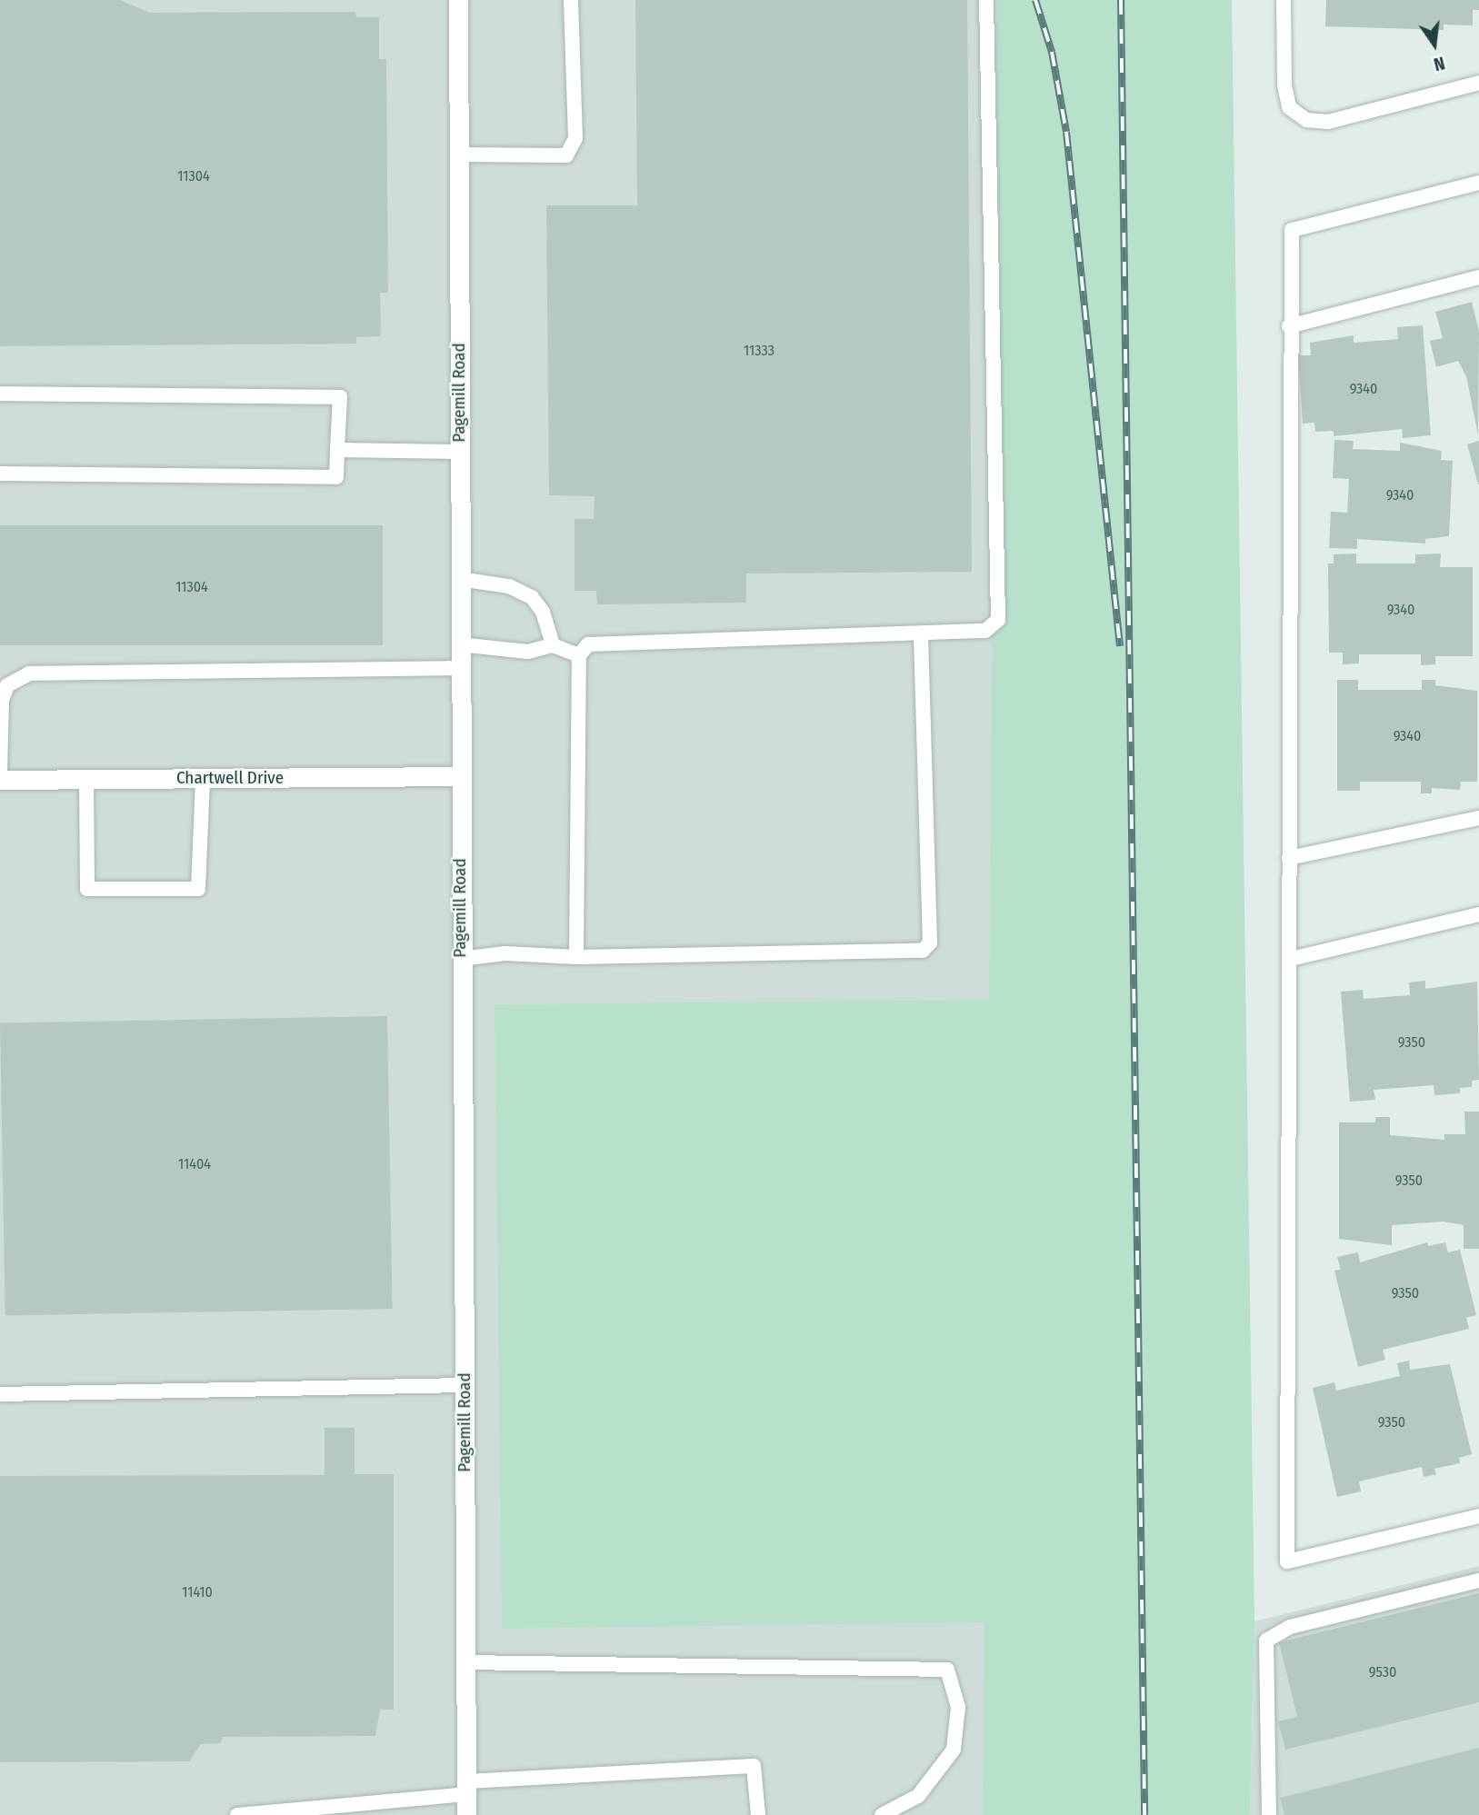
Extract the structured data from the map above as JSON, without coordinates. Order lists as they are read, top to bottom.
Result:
{
  "streets": {
    "street": ["Pagemill Road", "Chartwell Drive"]
  },
  "crossings": [
    ["Pagemill Road", "Chartwell Drive"]
  ],
  "house_numbers": [
    "11304",
    "11333",
    "9340",
    "9340",
    "11304",
    "9340",
    "9340",
    "9350",
    "11404",
    "9350",
    "9350",
    "9350",
    "11410",
    "9530"
  ],
  "north": "bottom"
}
